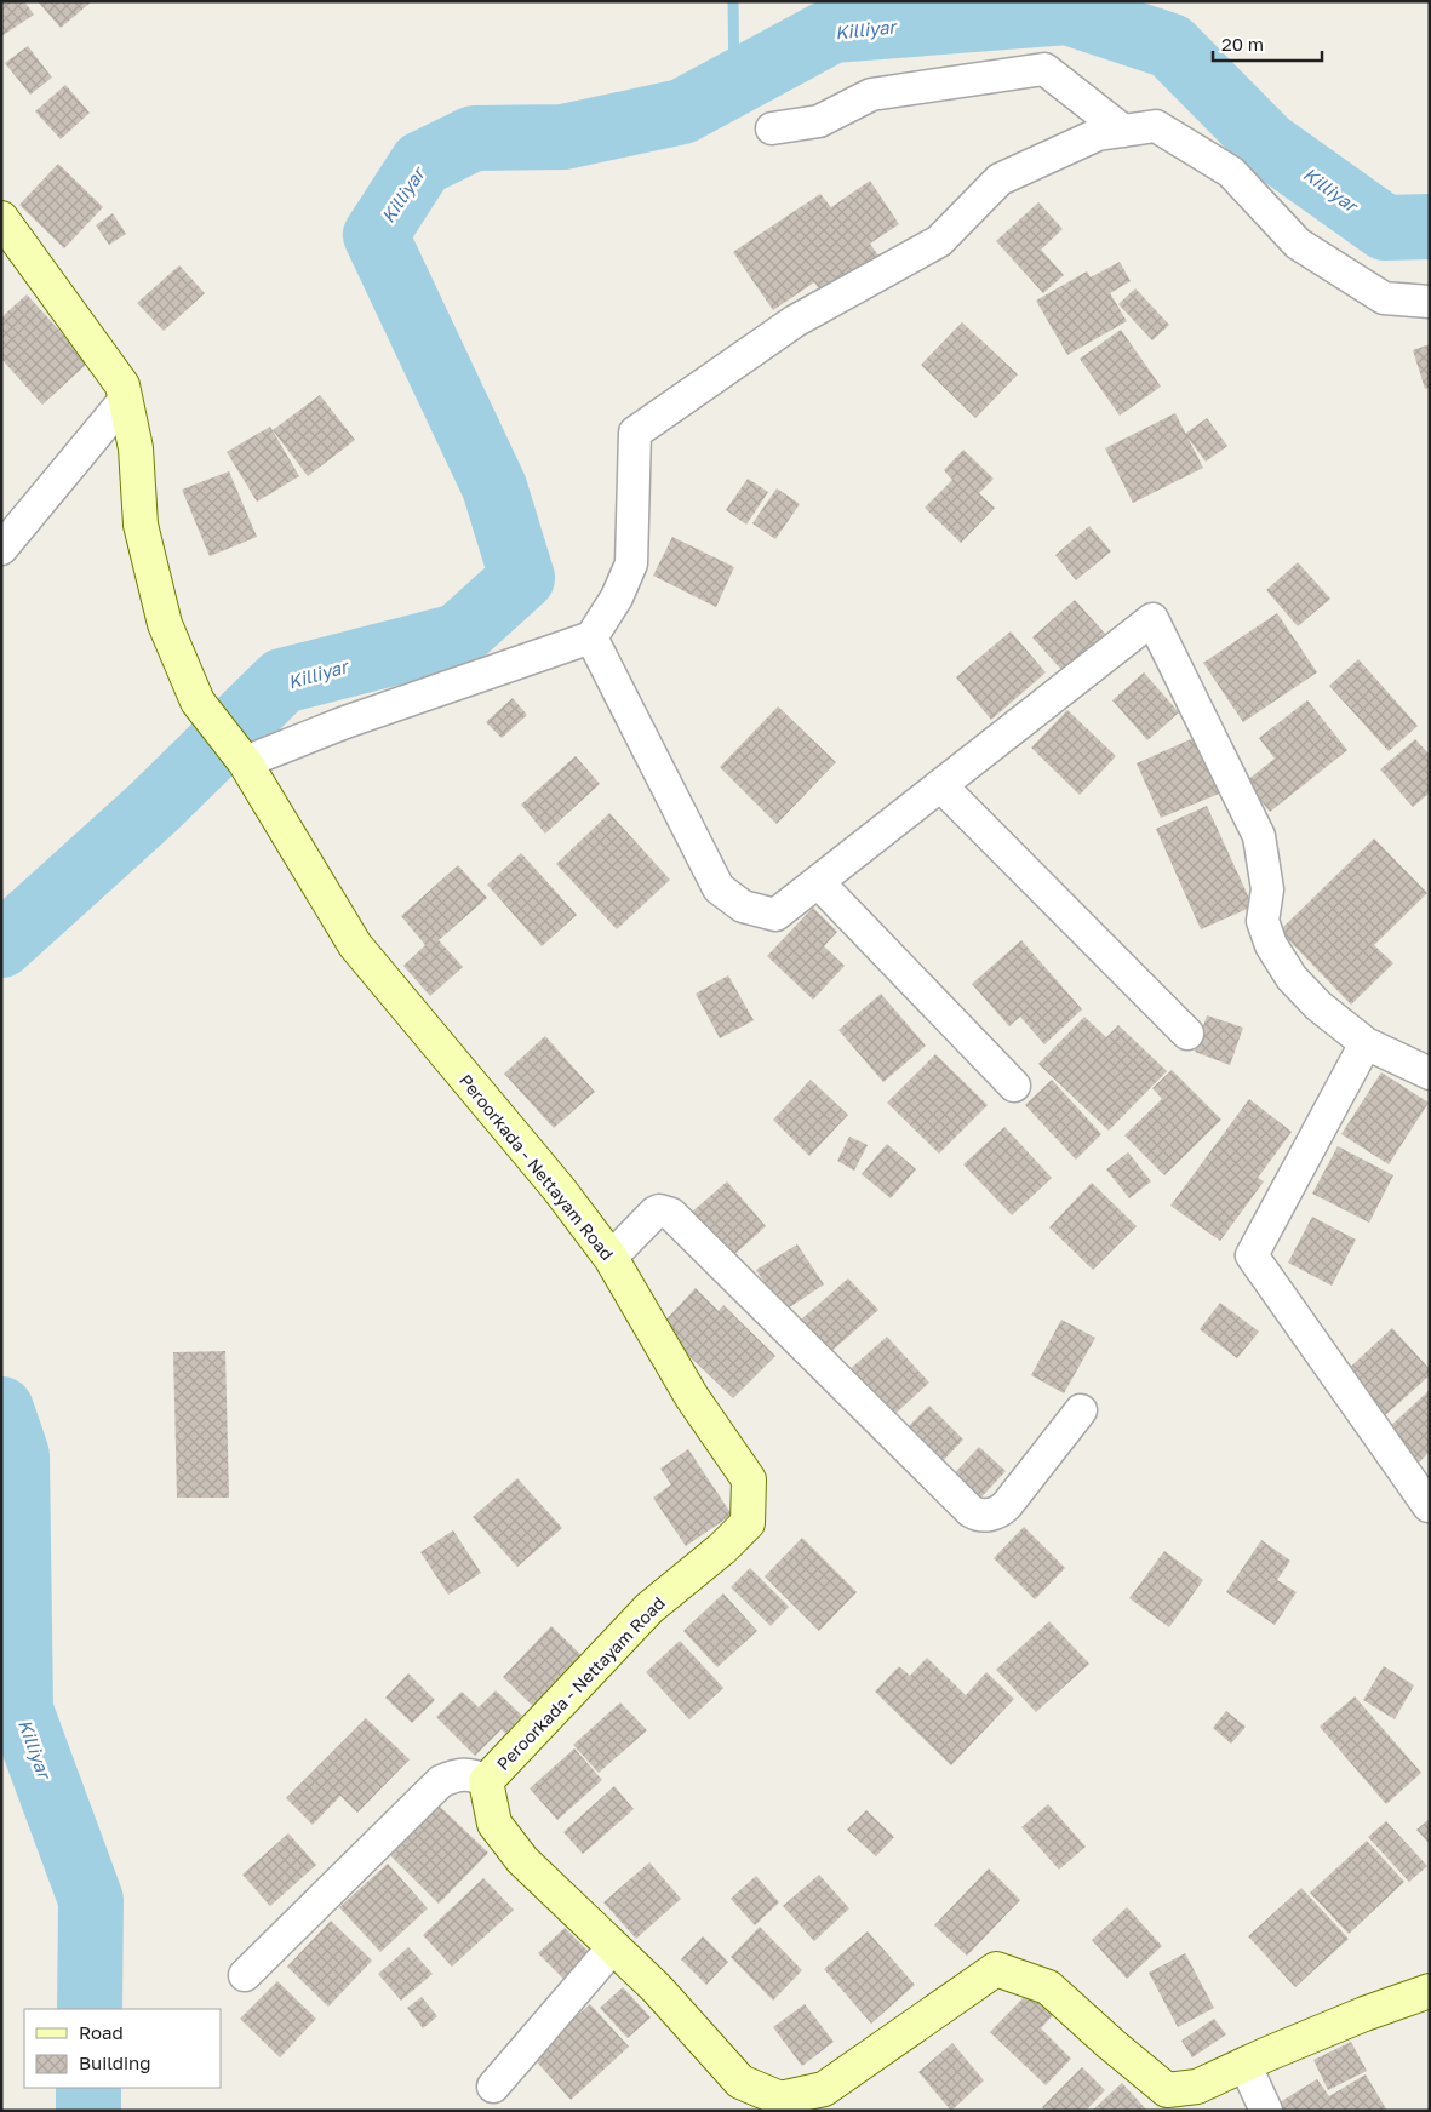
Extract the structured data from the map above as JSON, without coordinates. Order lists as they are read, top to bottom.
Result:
{
  "streets": {
    "street": ["Peroorkada - Nettayam Road"]
  },
  "water": ["Killiyar"],
  "legend": ["Road", "Building"],
  "scale_bar": "20 m"
}
